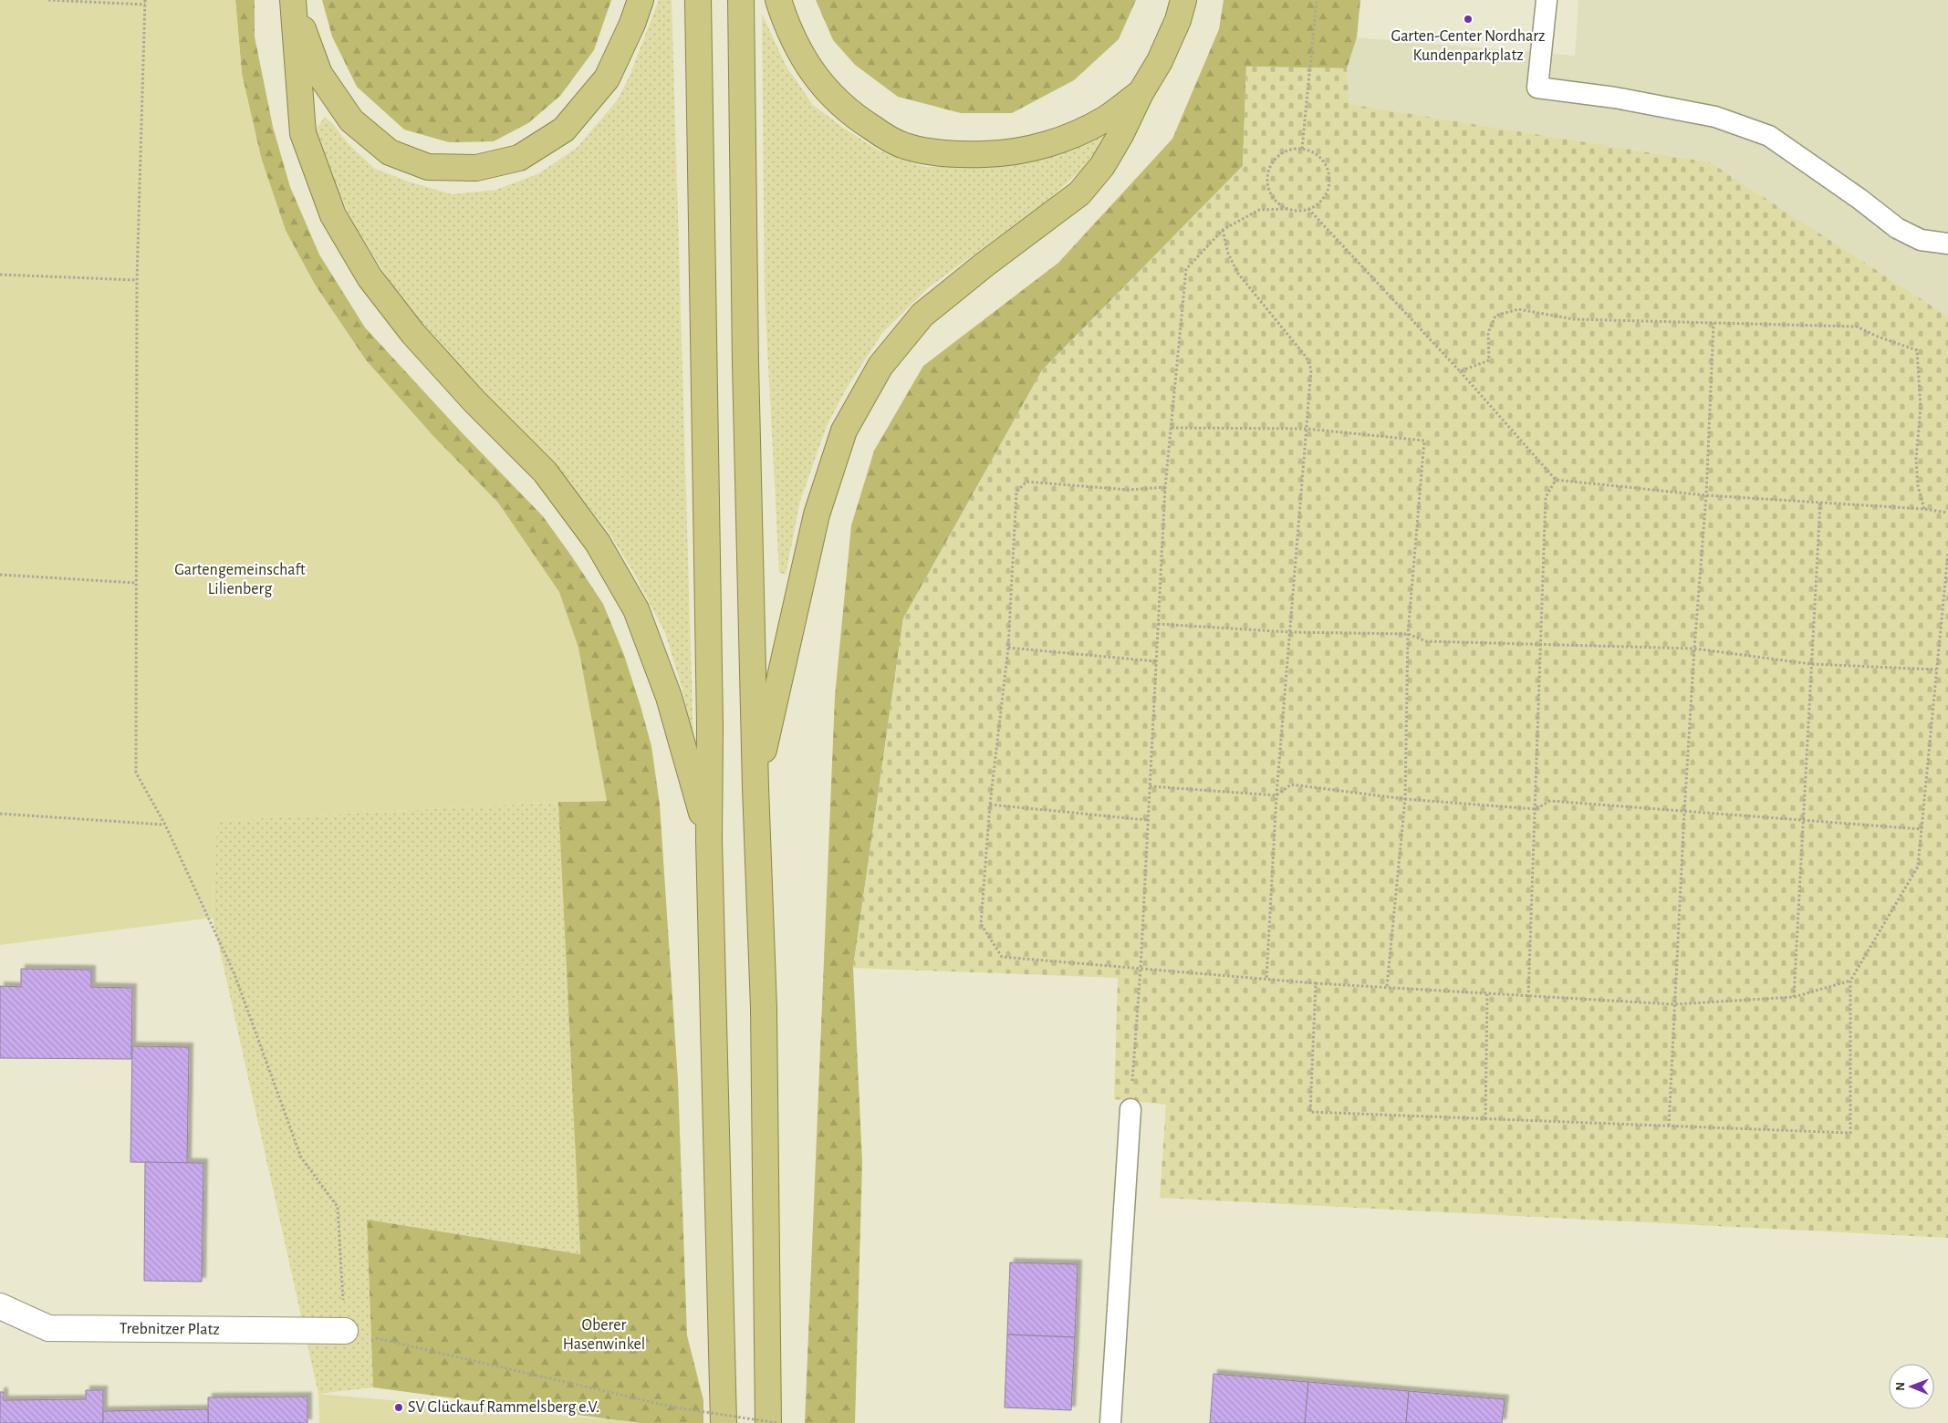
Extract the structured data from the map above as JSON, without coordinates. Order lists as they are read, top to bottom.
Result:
{
  "streets": {
    "street": ["Trebnitzer Platz"]
  },
  "parks": ["Gartengemeinschaft Lilienberg", "Oberer Hasenwinkel"],
  "places": ["Garten-Center Nordharz Kundenparkplatz", "SV Glückauf Rammelsberg e.V."],
  "north": "left"
}
